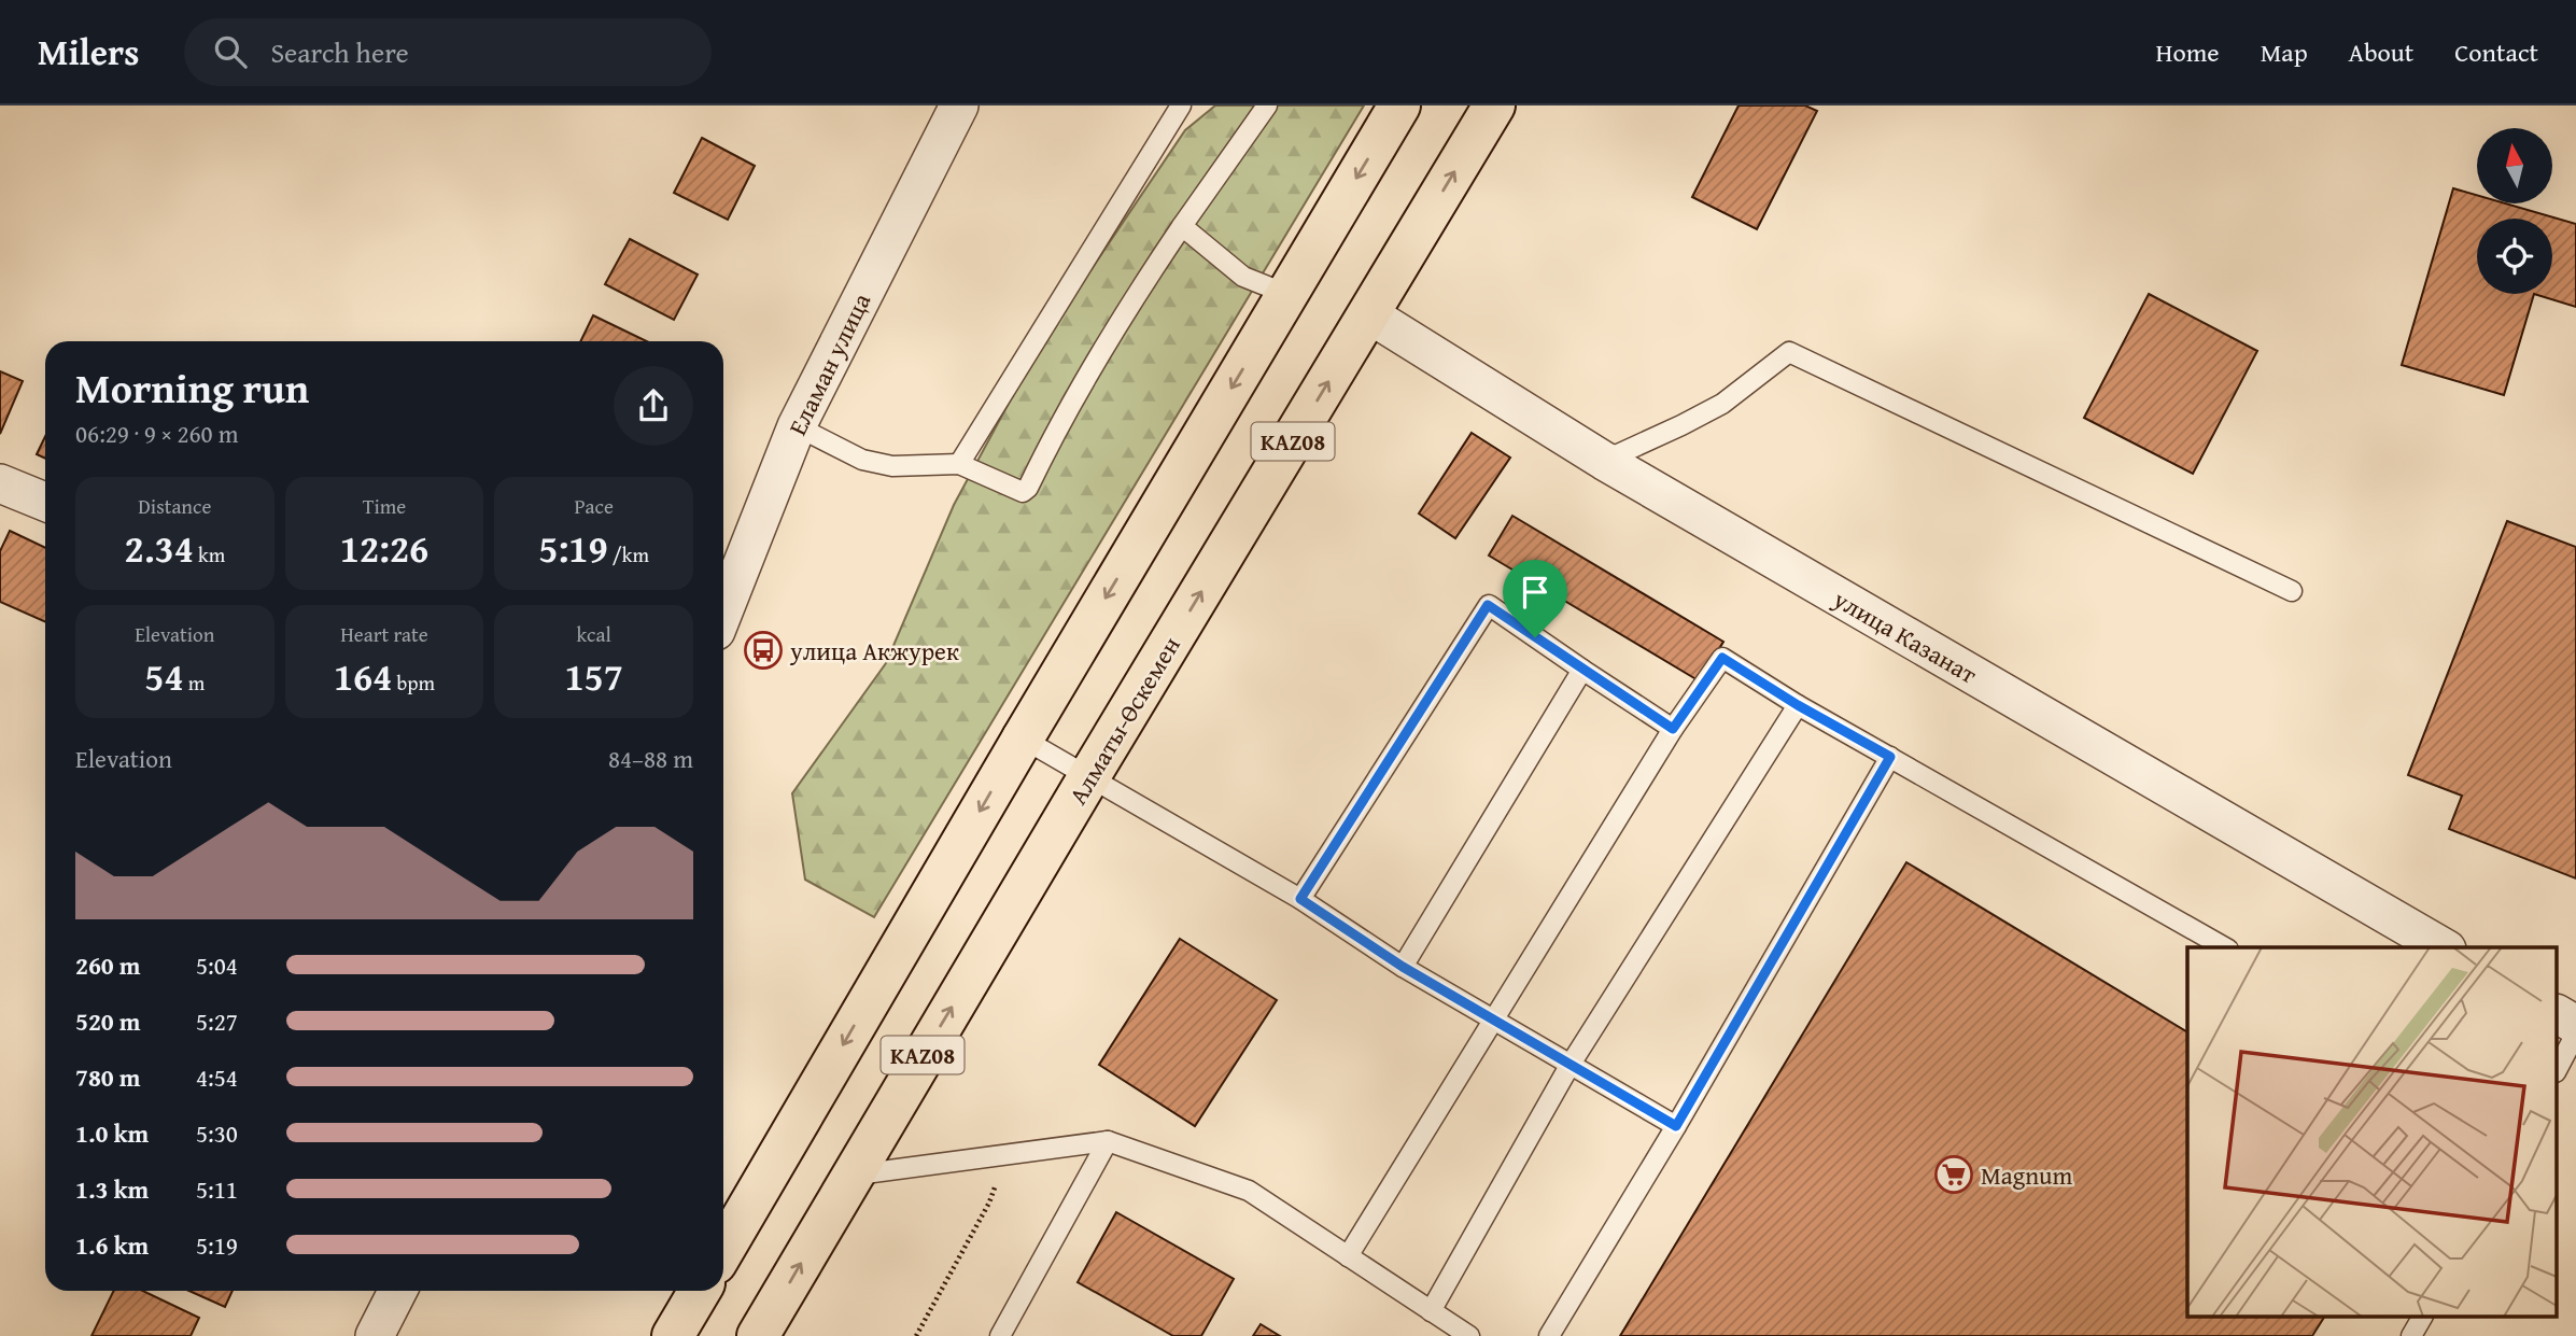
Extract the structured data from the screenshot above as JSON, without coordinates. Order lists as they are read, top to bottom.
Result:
{
  "streets": {
    "main road": ["KAZ08", "Алматы-Өскемен"],
    "street": ["Еламан улица", "улица Казанат"]
  },
  "crossings": [
    ["улица Казанат", "Алматы-Өскемен"]
  ],
  "places": {
    "bus stop": ["улица Акжурек"],
    "supermarket": ["Magnum"]
  },
  "north": "top",
  "page": {
    "header": "Milers",
    "search": "Search here",
    "nav": [
      "Home",
      "Map",
      "About",
      "Contact"
    ],
    "heading": ["Morning run", "06:29 · 9 × 260 m"],
    "stats": [
      ["Distance", "2.34 km"],
      ["Time", "12:26"],
      ["Pace", "5:19 /km"],
      ["Elevation", "54 m"],
      ["Heart rate", "164 bpm"],
      ["kcal", "157"]
    ],
    "chart": ["Elevation", "84–88 m"],
    "list": [
      {
        "name": "260 m",
        "note": "5:04"
      },
      {
        "name": "520 m",
        "note": "5:27"
      },
      {
        "name": "780 m",
        "note": "4:54"
      },
      {
        "name": "1.0 km",
        "note": "5:30"
      },
      {
        "name": "1.3 km",
        "note": "5:11"
      },
      {
        "name": "1.6 km",
        "note": "5:19"
      }
    ]
  }
}
